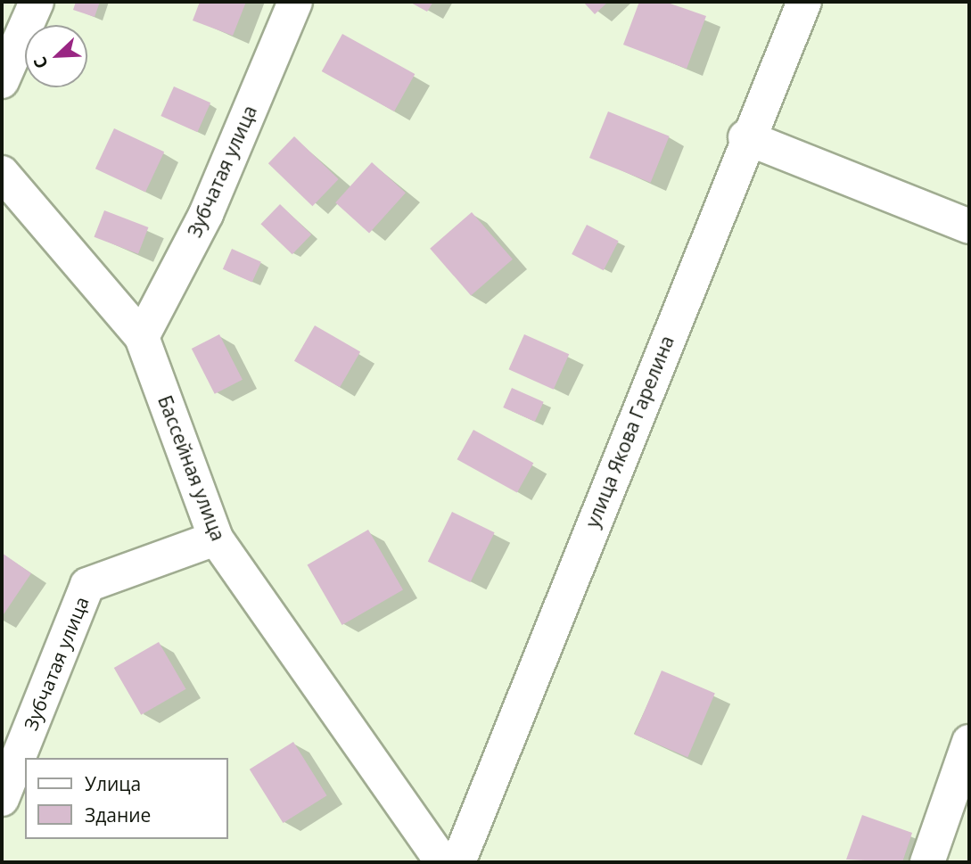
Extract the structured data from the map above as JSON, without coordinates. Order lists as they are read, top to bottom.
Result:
{
  "streets": {
    "street": ["Зубчатая улица", "улица Якова Гарелина", "Бассейная улица"]
  },
  "crossings": [
    ["Зубчатая улица", "Бассейная улица"]
  ],
  "legend": ["Улица", "Здание"],
  "north": "bottom left"
}
